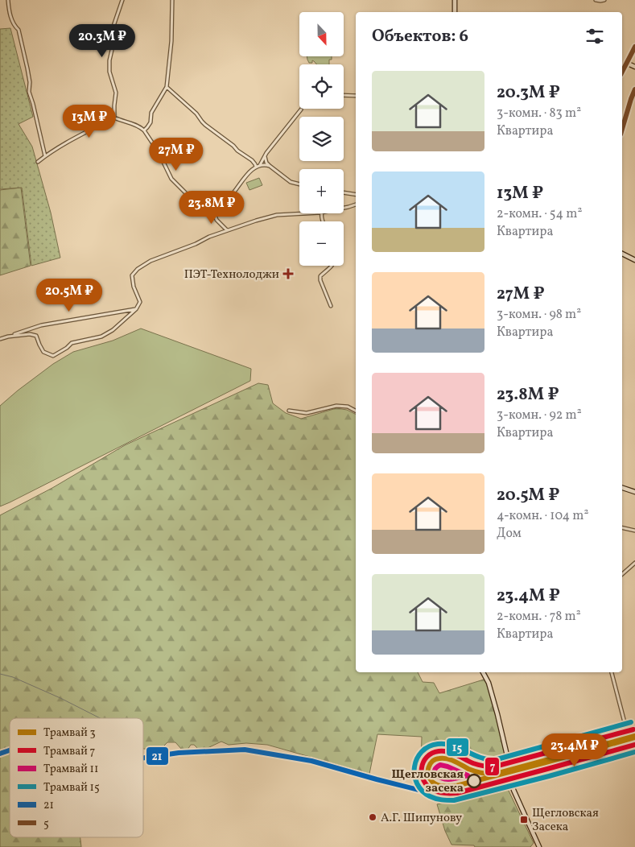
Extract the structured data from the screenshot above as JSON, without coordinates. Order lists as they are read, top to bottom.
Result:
{
  "places": {
    "health": ["ПЭТ-Технолоджи"],
    "other": ["Щегловская засека", "А.Г. Шипунову"],
    "transit": ["Щегловская Засека"]
  },
  "lines": [
    "transit line 5",
    "tram line 15",
    "tram line 7",
    "tram line 3",
    "transit line 21",
    "tram line 11"
  ],
  "legend": [
    "Трамвай 3",
    "Трамвай 7",
    "Трамвай 11",
    "Трамвай 15",
    "21",
    "5"
  ],
  "north": "bottom",
  "page": {
    "map_buttons": ["+", "−"],
    "heading": "Объектов: 6",
    "price": [
      "20.3M ₽",
      "13M ₽",
      "27M ₽",
      "23.8M ₽",
      "20.5M ₽",
      "23.4M ₽"
    ],
    "list": [
      {
        "name": "20.3M ₽",
        "note": "3-комн. · 83 m² · Квартира"
      },
      {
        "name": "13M ₽",
        "note": "2-комн. · 54 m² · Квартира"
      },
      {
        "name": "27M ₽",
        "note": "3-комн. · 98 m² · Квартира"
      },
      {
        "name": "23.8M ₽",
        "note": "3-комн. · 92 m² · Квартира"
      },
      {
        "name": "20.5M ₽",
        "note": "4-комн. · 104 m² · Дом"
      },
      {
        "name": "23.4M ₽",
        "note": "2-комн. · 78 m² · Квартира"
      }
    ]
  }
}
